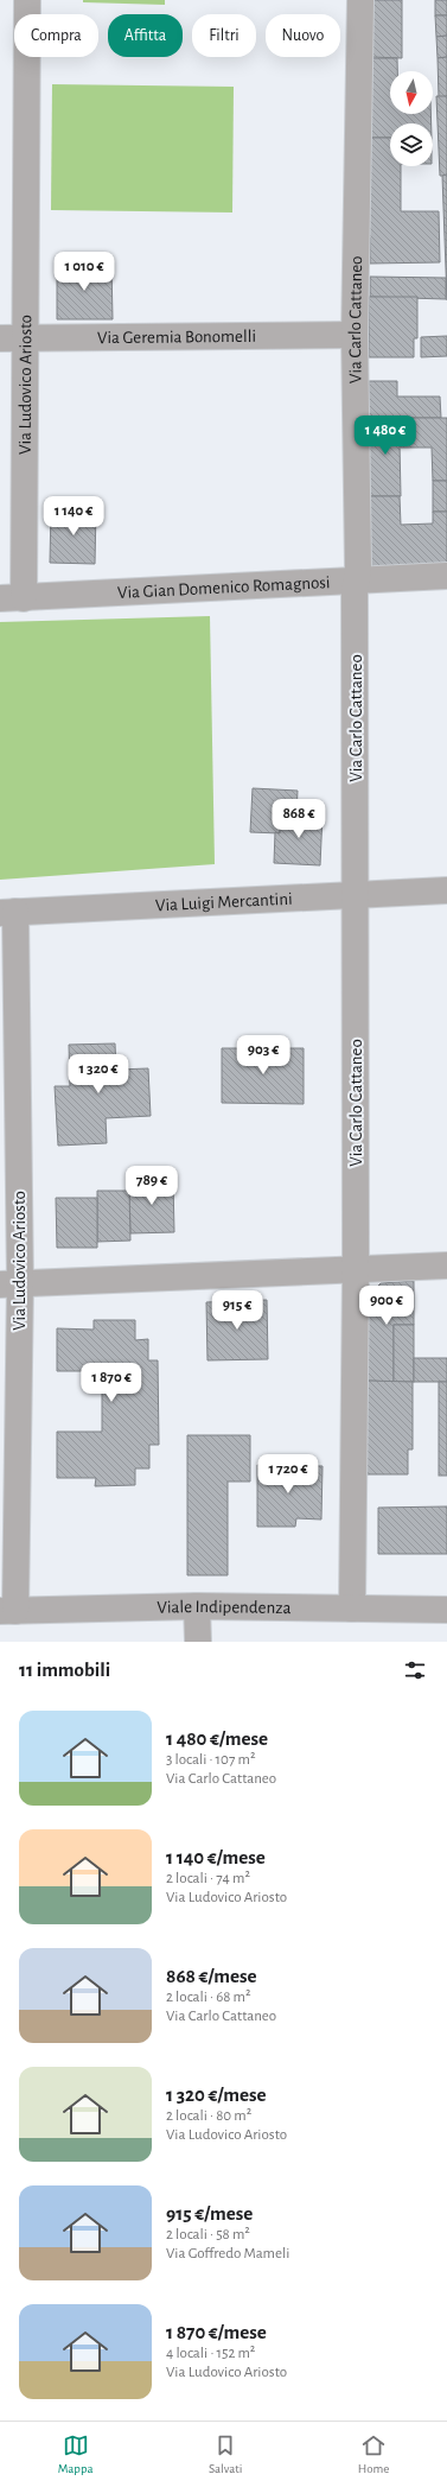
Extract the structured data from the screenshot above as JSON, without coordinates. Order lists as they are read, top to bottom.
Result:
{
  "streets": {
    "street": [
      "Via Carlo Cattaneo",
      "Via Geremia Bonomelli",
      "Via Ludovico Ariosto",
      "Via Gian Domenico Romagnosi",
      "Via Luigi Mercantini",
      "Viale Indipendenza"
    ]
  },
  "crossings": [
    ["Via Carlo Cattaneo", "Via Geremia Bonomelli"],
    ["Via Carlo Cattaneo", "Via Gian Domenico Romagnosi"],
    ["Via Carlo Cattaneo", "Via Luigi Mercantini"],
    ["Via Carlo Cattaneo", "Viale Indipendenza"],
    ["Via Geremia Bonomelli", "Via Ludovico Ariosto"],
    ["Via Ludovico Ariosto", "Via Gian Domenico Romagnosi"],
    ["Via Ludovico Ariosto", "Via Luigi Mercantini"],
    ["Via Ludovico Ariosto", "Viale Indipendenza"]
  ],
  "north": "bottom",
  "page": {
    "chip": [
      "Compra",
      "Affitta",
      "Filtri",
      "Nuovo"
    ],
    "price": [
      "1 010 €",
      "1 480 €",
      "1 140 €",
      "868 €",
      "903 €",
      "1 320 €",
      "789 €",
      "900 €",
      "915 €",
      "1 870 €",
      "1 720 €"
    ],
    "heading": "11 immobili",
    "list": [
      {
        "name": "1 480 €/mese",
        "note": "3 locali · 107 m² · Via Carlo Cattaneo"
      },
      {
        "name": "1 140 €/mese",
        "note": "2 locali · 74 m² · Via Ludovico Ariosto"
      },
      {
        "name": "868 €/mese",
        "note": "2 locali · 68 m² · Via Carlo Cattaneo"
      },
      {
        "name": "1 320 €/mese",
        "note": "2 locali · 80 m² · Via Ludovico Ariosto"
      },
      {
        "name": "915 €/mese",
        "note": "2 locali · 58 m² · Via Goffredo Mameli"
      },
      {
        "name": "1 870 €/mese",
        "note": "4 locali · 152 m² · Via Ludovico Ariosto"
      }
    ],
    "tabs": ["Mappa", "Salvati", "Home"]
  }
}
